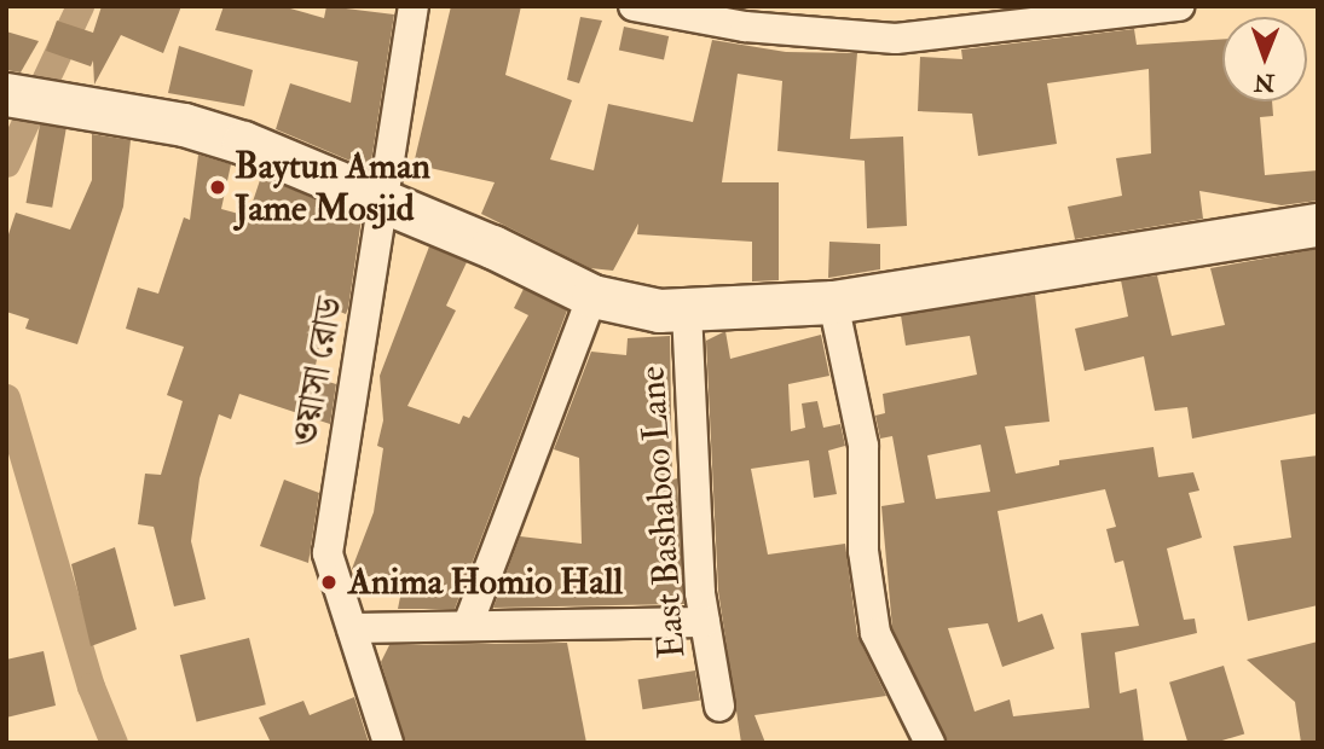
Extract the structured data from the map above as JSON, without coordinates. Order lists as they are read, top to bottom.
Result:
{
  "streets": {
    "street": ["ওয়াসা রোড", "East Bashaboo Lane"]
  },
  "places": ["Baytun Aman Jame Mosjid", "Anima Homio Hall"],
  "north": "bottom"
}
